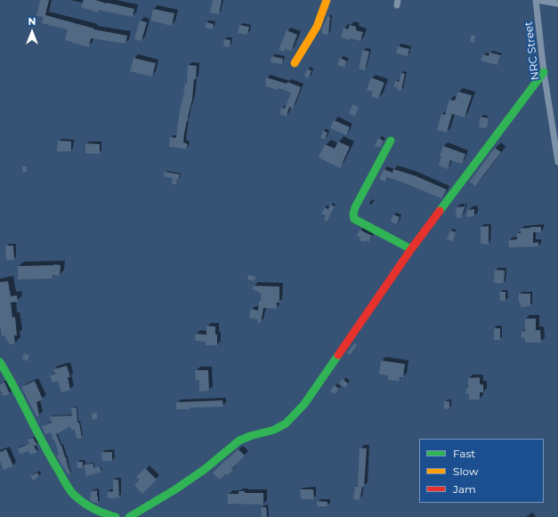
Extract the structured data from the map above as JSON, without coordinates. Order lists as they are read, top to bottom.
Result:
{
  "streets": {
    "street": ["NRC Street"]
  },
  "legend": ["Fast", "Slow", "Jam"],
  "north": "top"
}
